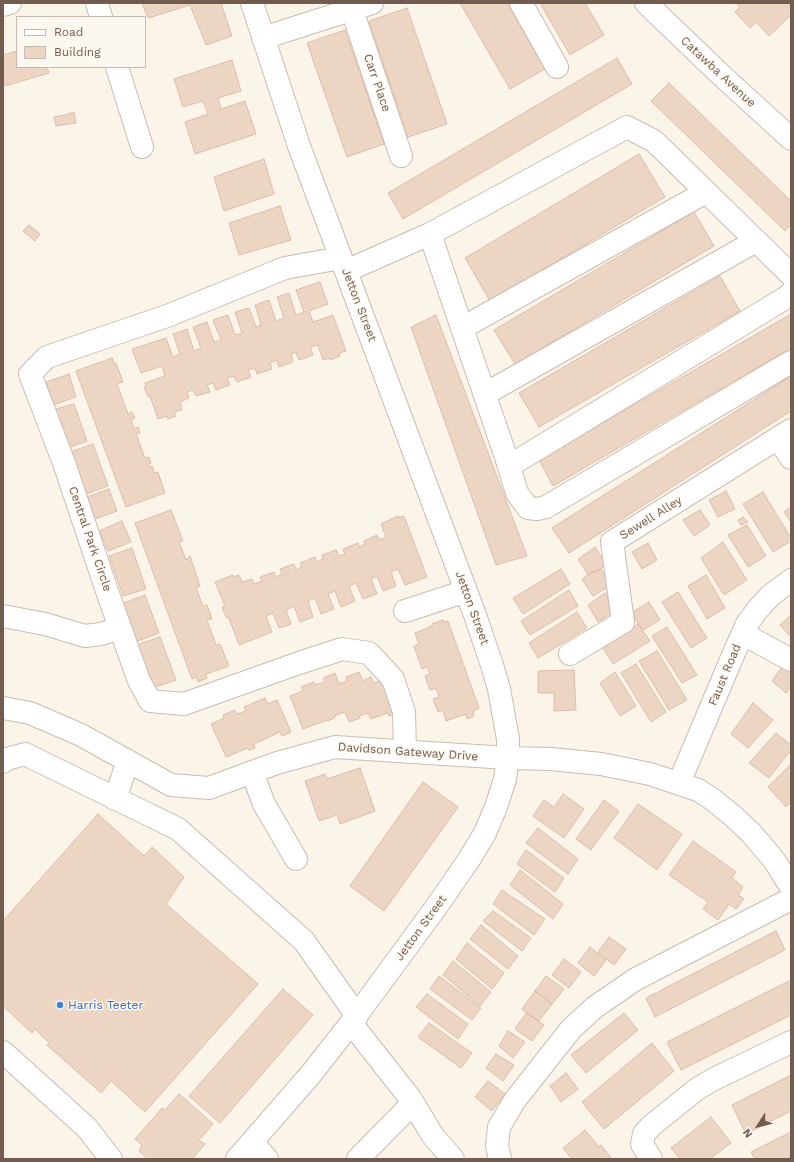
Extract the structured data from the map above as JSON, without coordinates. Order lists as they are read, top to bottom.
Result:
{
  "streets": {
    "street": [
      "Catawba Avenue",
      "Carr Place",
      "Jetton Street",
      "Sewell Alley",
      "Central Park Circle",
      "Faust Road",
      "Davidson Gateway Drive"
    ]
  },
  "crossings": [
    ["Jetton Street", "Central Park Circle"],
    ["Jetton Street", "Davidson Gateway Drive"],
    ["Central Park Circle", "Davidson Gateway Drive"],
    ["Faust Road", "Davidson Gateway Drive"]
  ],
  "places": ["Harris Teeter"],
  "legend": ["Road", "Building"],
  "north": "bottom left"
}
